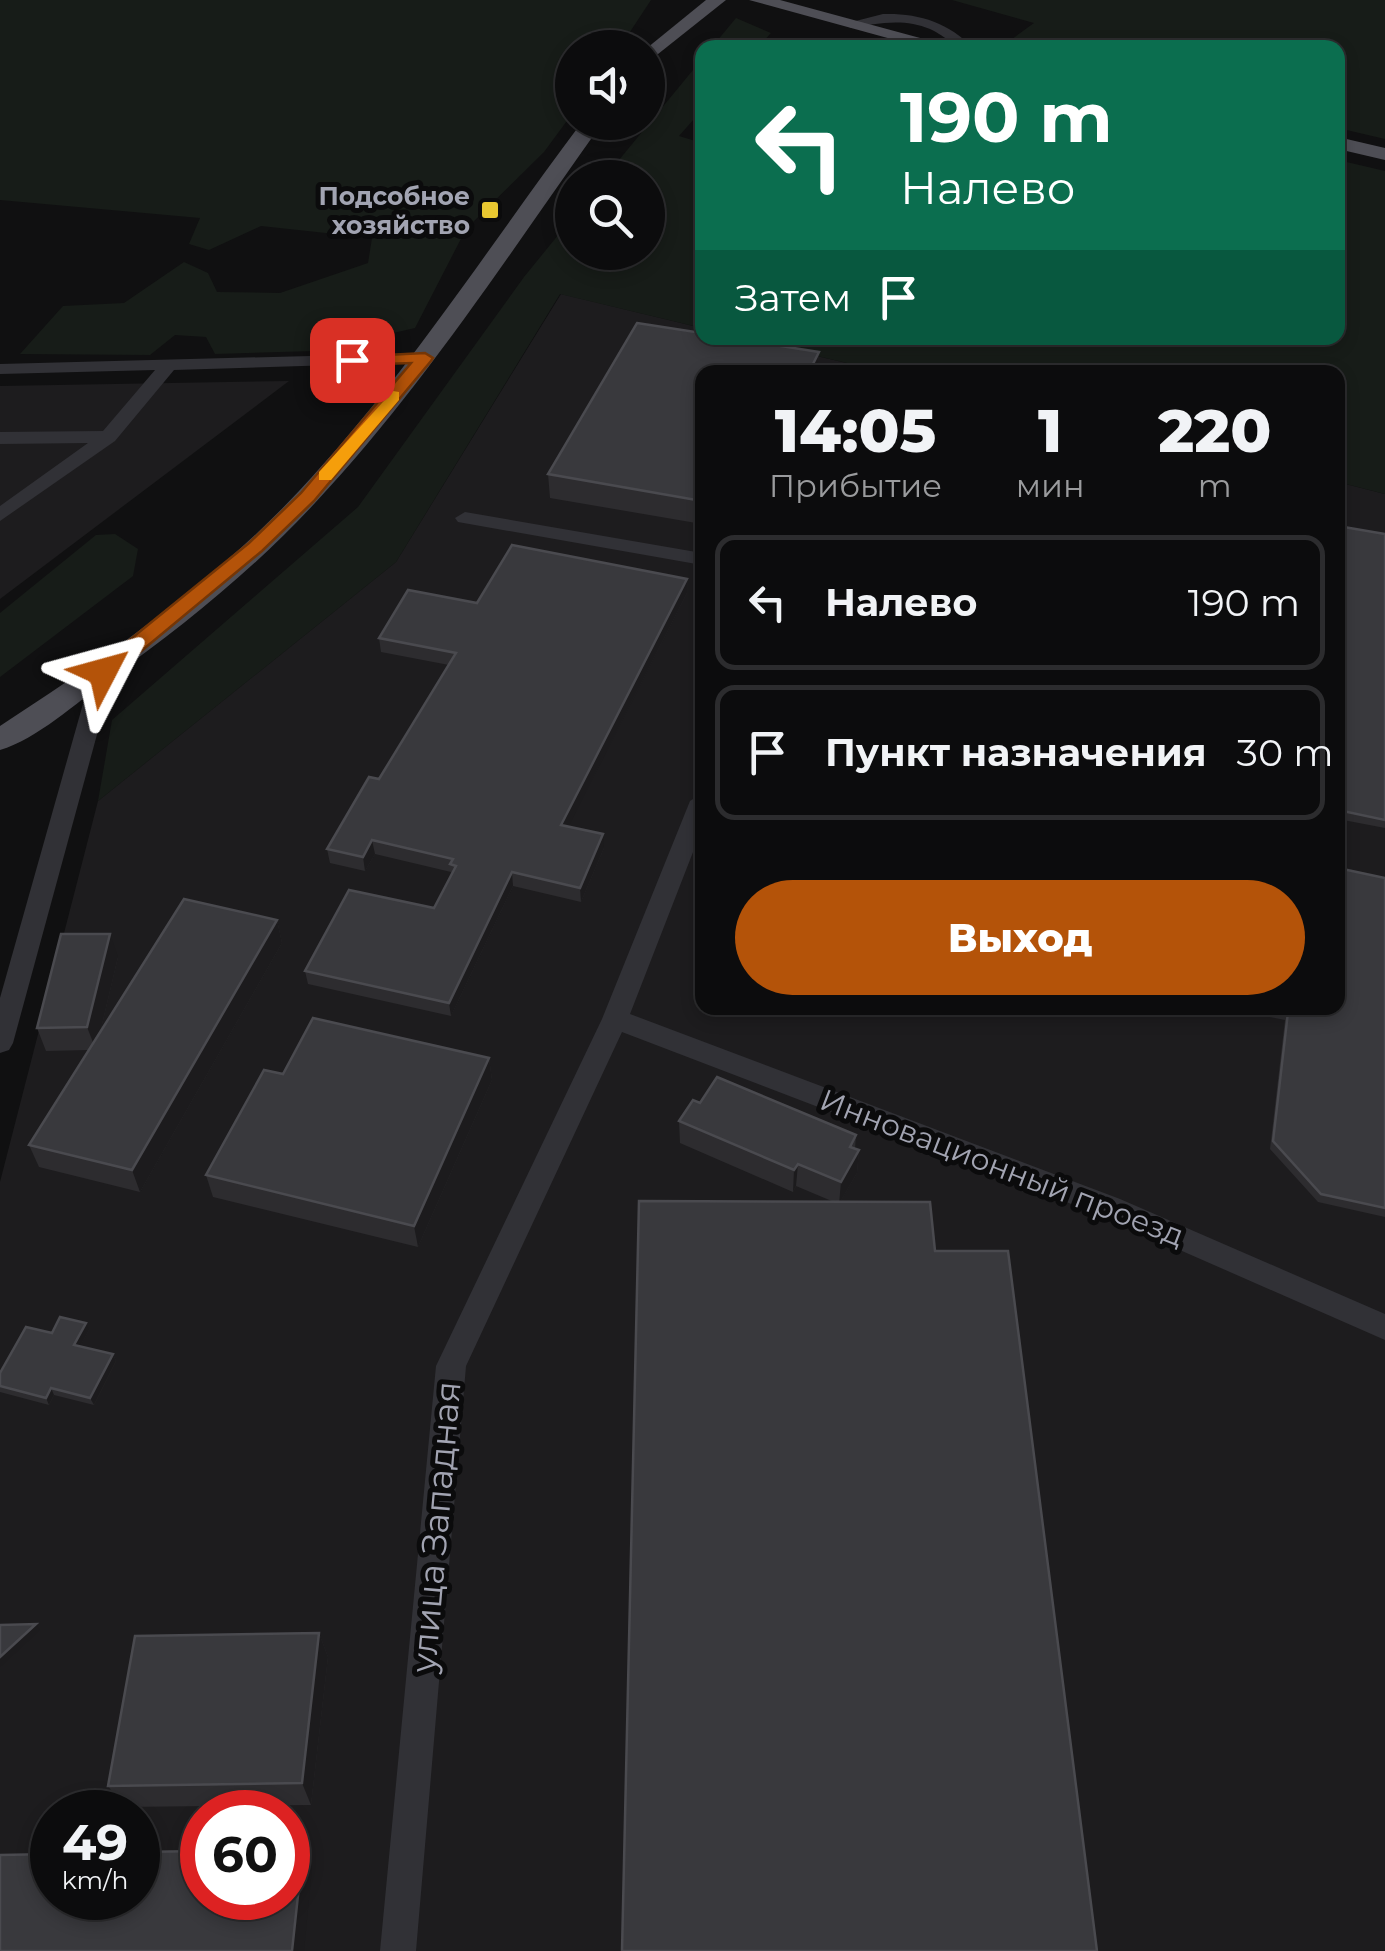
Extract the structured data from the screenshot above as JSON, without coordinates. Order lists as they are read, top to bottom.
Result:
{
  "streets": {
    "street": ["Инновационный проезд", "улица Западная"]
  },
  "crossings": [
    ["Инновационный проезд", "улица Западная"]
  ],
  "places": {
    "transit": ["Подсобное хозяйство"]
  },
  "page": {
    "turn": ["190 m", "Налево"],
    "then": "Затем",
    "eta": [
      "14:05",
      "Прибытие",
      "1",
      "мин",
      "220",
      "m"
    ],
    "list": [
      {
        "name": "Налево",
        "value": "190 m"
      },
      {
        "name": "Пункт назначения",
        "value": "30 m"
      }
    ],
    "buttons": "Выход",
    "speed": "49 km/h",
    "limit": "60"
  }
}
